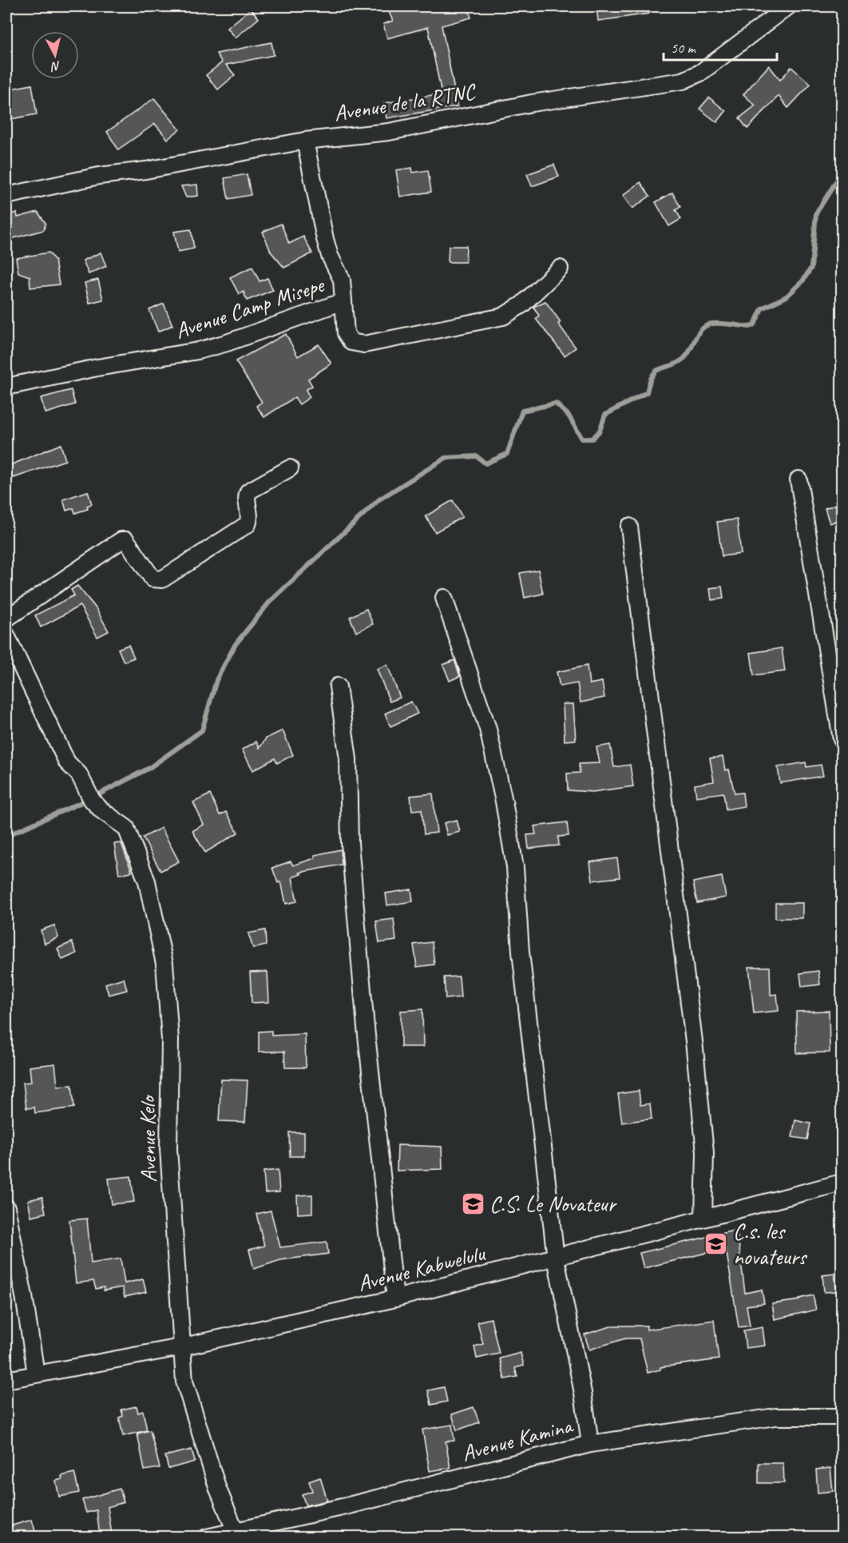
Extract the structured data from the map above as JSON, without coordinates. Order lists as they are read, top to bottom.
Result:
{
  "streets": {
    "street": [
      "Avenue de la RTNC",
      "Avenue Camp Misepe",
      "Avenue Kelo",
      "Avenue Kabwelulu",
      "Avenue Kamina"
    ]
  },
  "crossings": [
    ["Avenue de la RTNC", "Avenue Camp Misepe"],
    ["Avenue Kelo", "Avenue Kabwelulu"],
    ["Avenue Kelo", "Avenue Kamina"]
  ],
  "places": {
    "school or university": ["C.S. Le Novateur", "C.s. les novateurs"]
  },
  "scale_bar": "50 m",
  "north": "bottom"
}
